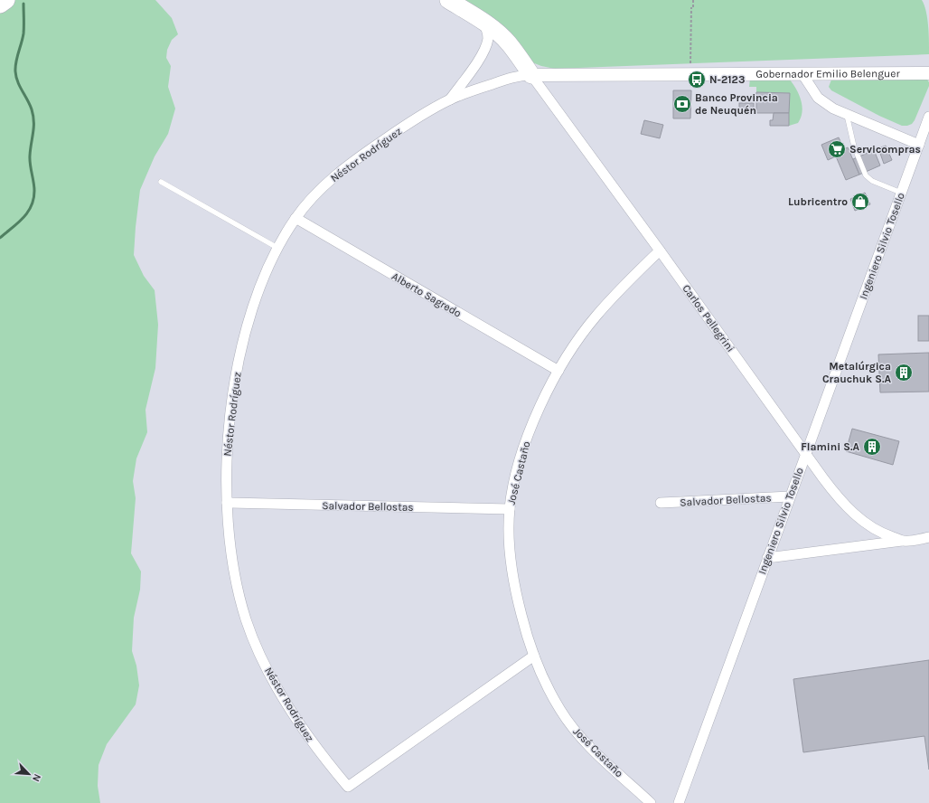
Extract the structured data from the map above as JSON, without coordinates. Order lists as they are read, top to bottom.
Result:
{
  "streets": {
    "street": [
      "Gobernador Emilio Belenguer",
      "Néstor Rodríguez",
      "Ingeniero Silvio Tosello",
      "Alberto Sagredo",
      "Carlos Pellegrini",
      "José Castaño",
      "Salvador Bellostas"
    ]
  },
  "crossings": [
    ["Gobernador Emilio Belenguer", "Néstor Rodríguez"],
    ["Gobernador Emilio Belenguer", "Carlos Pellegrini"],
    ["Néstor Rodríguez", "Alberto Sagredo"],
    ["Néstor Rodríguez", "Carlos Pellegrini"],
    ["Néstor Rodríguez", "José Castaño"],
    ["Néstor Rodríguez", "Salvador Bellostas"],
    ["Ingeniero Silvio Tosello", "Carlos Pellegrini"],
    ["Ingeniero Silvio Tosello", "Salvador Bellostas"],
    ["Alberto Sagredo", "José Castaño"],
    ["Carlos Pellegrini", "José Castaño"],
    ["José Castaño", "Salvador Bellostas"]
  ],
  "places": {
    "bus stop": ["N-2123"],
    "bank": ["Banco Provincia de Neuquén"],
    "supermarket": ["Servicompras"],
    "shop": ["Lubricentro"],
    "building": ["Metalúrgica Crauchuk S.A", "Flamini S.A"]
  },
  "north": "bottom right"
}
